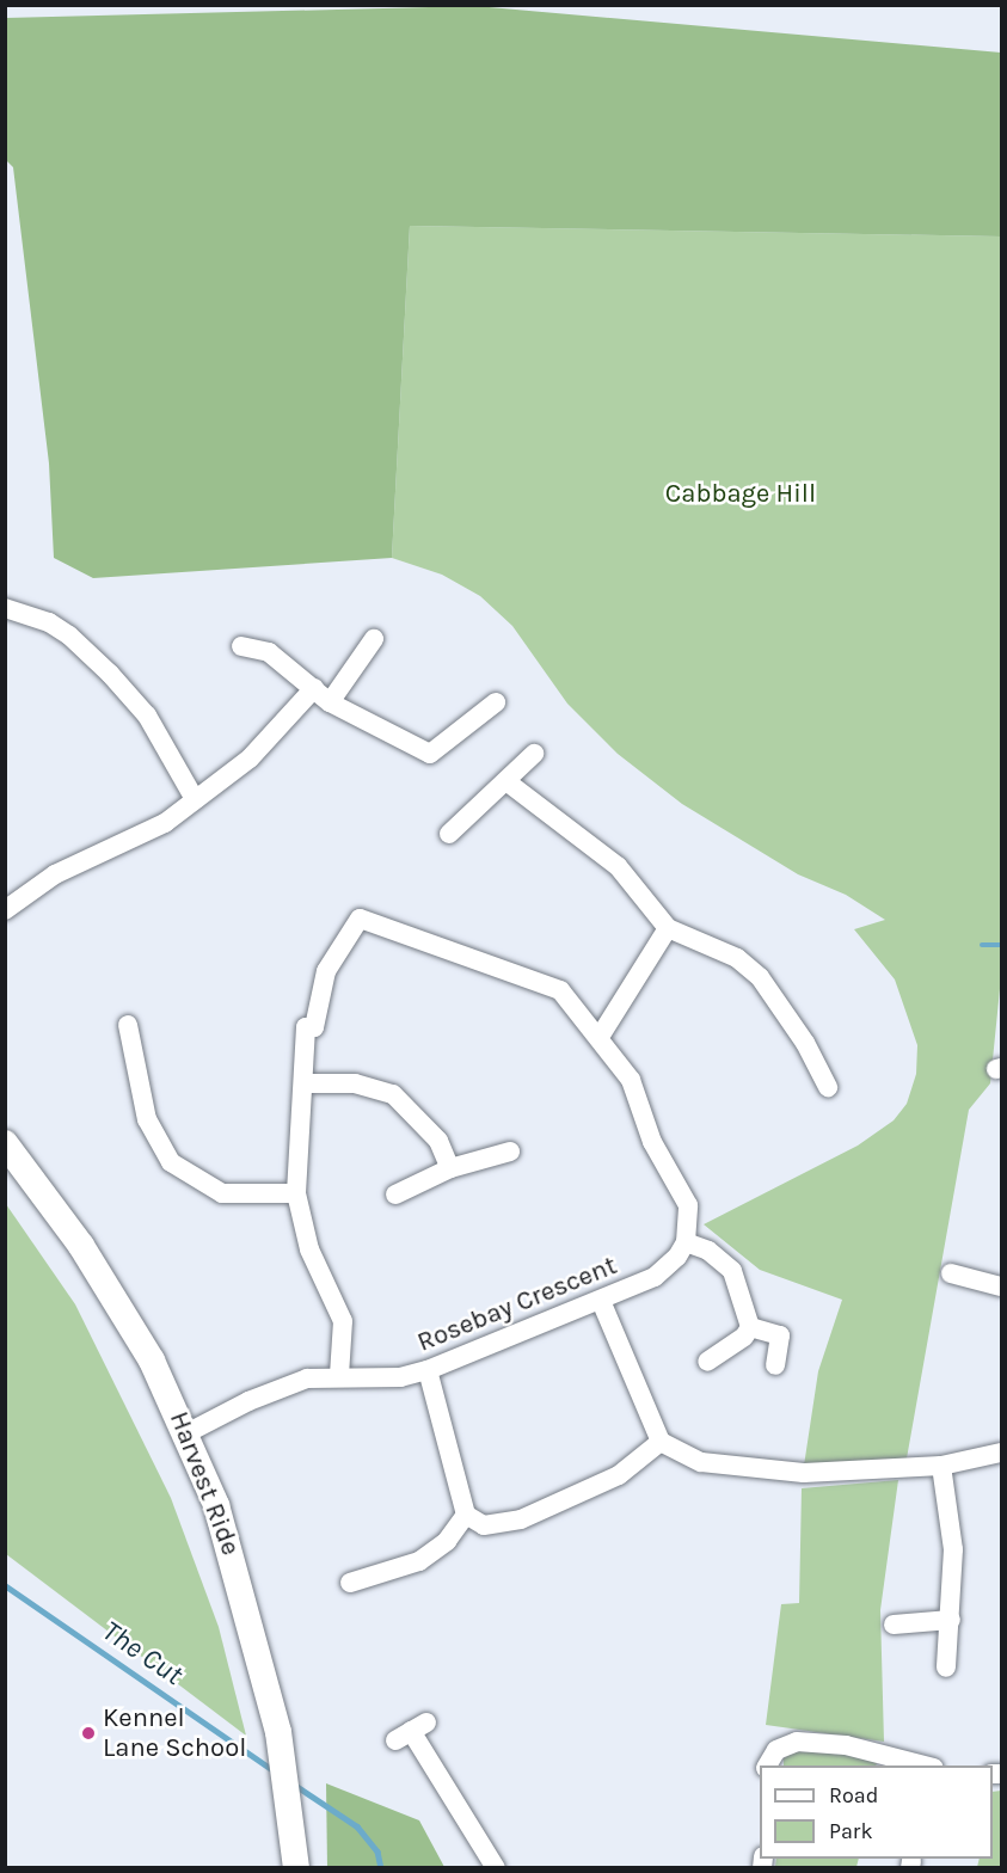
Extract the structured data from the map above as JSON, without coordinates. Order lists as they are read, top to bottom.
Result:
{
  "streets": {
    "street": ["Rosebay Crescent", "Harvest Ride"]
  },
  "crossings": [
    ["Rosebay Crescent", "Harvest Ride"]
  ],
  "water": ["The Cut"],
  "parks": ["Cabbage Hill"],
  "places": ["Kennel Lane School"],
  "legend": ["Road", "Park"]
}
